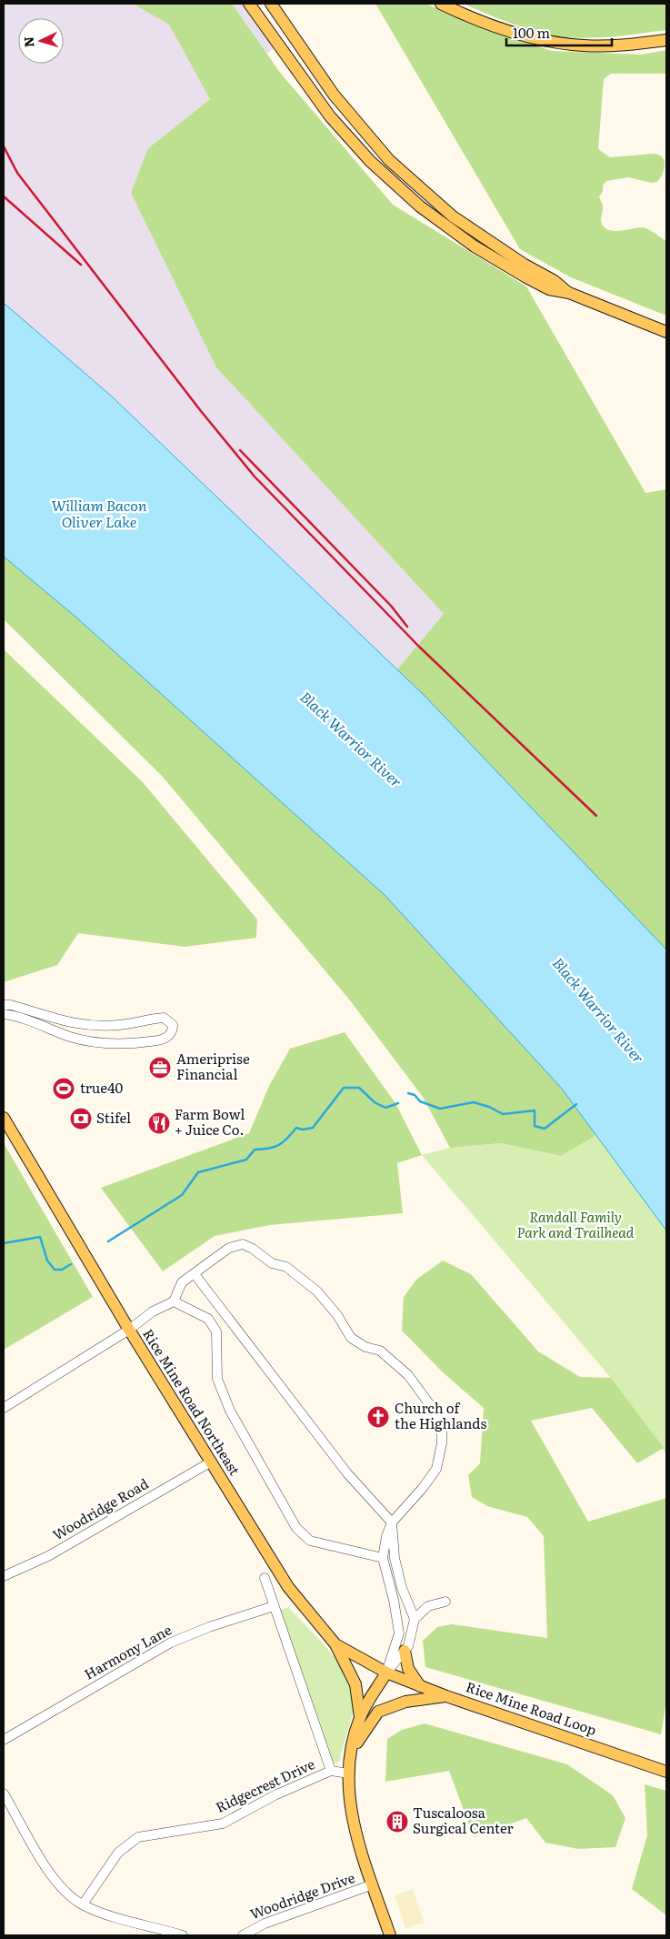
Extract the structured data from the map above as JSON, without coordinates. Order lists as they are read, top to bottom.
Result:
{
  "streets": {
    "main road": ["Rice Mine Road Northeast", "Rice Mine Road Loop"],
    "street": [
      "Woodridge Road",
      "Harmony Lane",
      "Ridgecrest Drive",
      "Woodridge Drive"
    ]
  },
  "crossings": [
    ["Rice Mine Road Northeast", "Woodridge Road"],
    ["Rice Mine Road Northeast", "Rice Mine Road Loop"]
  ],
  "water": ["William Bacon Oliver Lake", "Black Warrior River"],
  "parks": ["Randall Family Park and Trailhead"],
  "places": {
    "office": ["Ameriprise Financial"],
    "sports": ["true40"],
    "bank": ["Stifel"],
    "restaurant": ["Farm Bowl + Juice Co."],
    "church": ["Church of the Highlands"],
    "building": ["Tuscaloosa Surgical Center"]
  },
  "scale_bar": "100 m",
  "north": "left"
}
